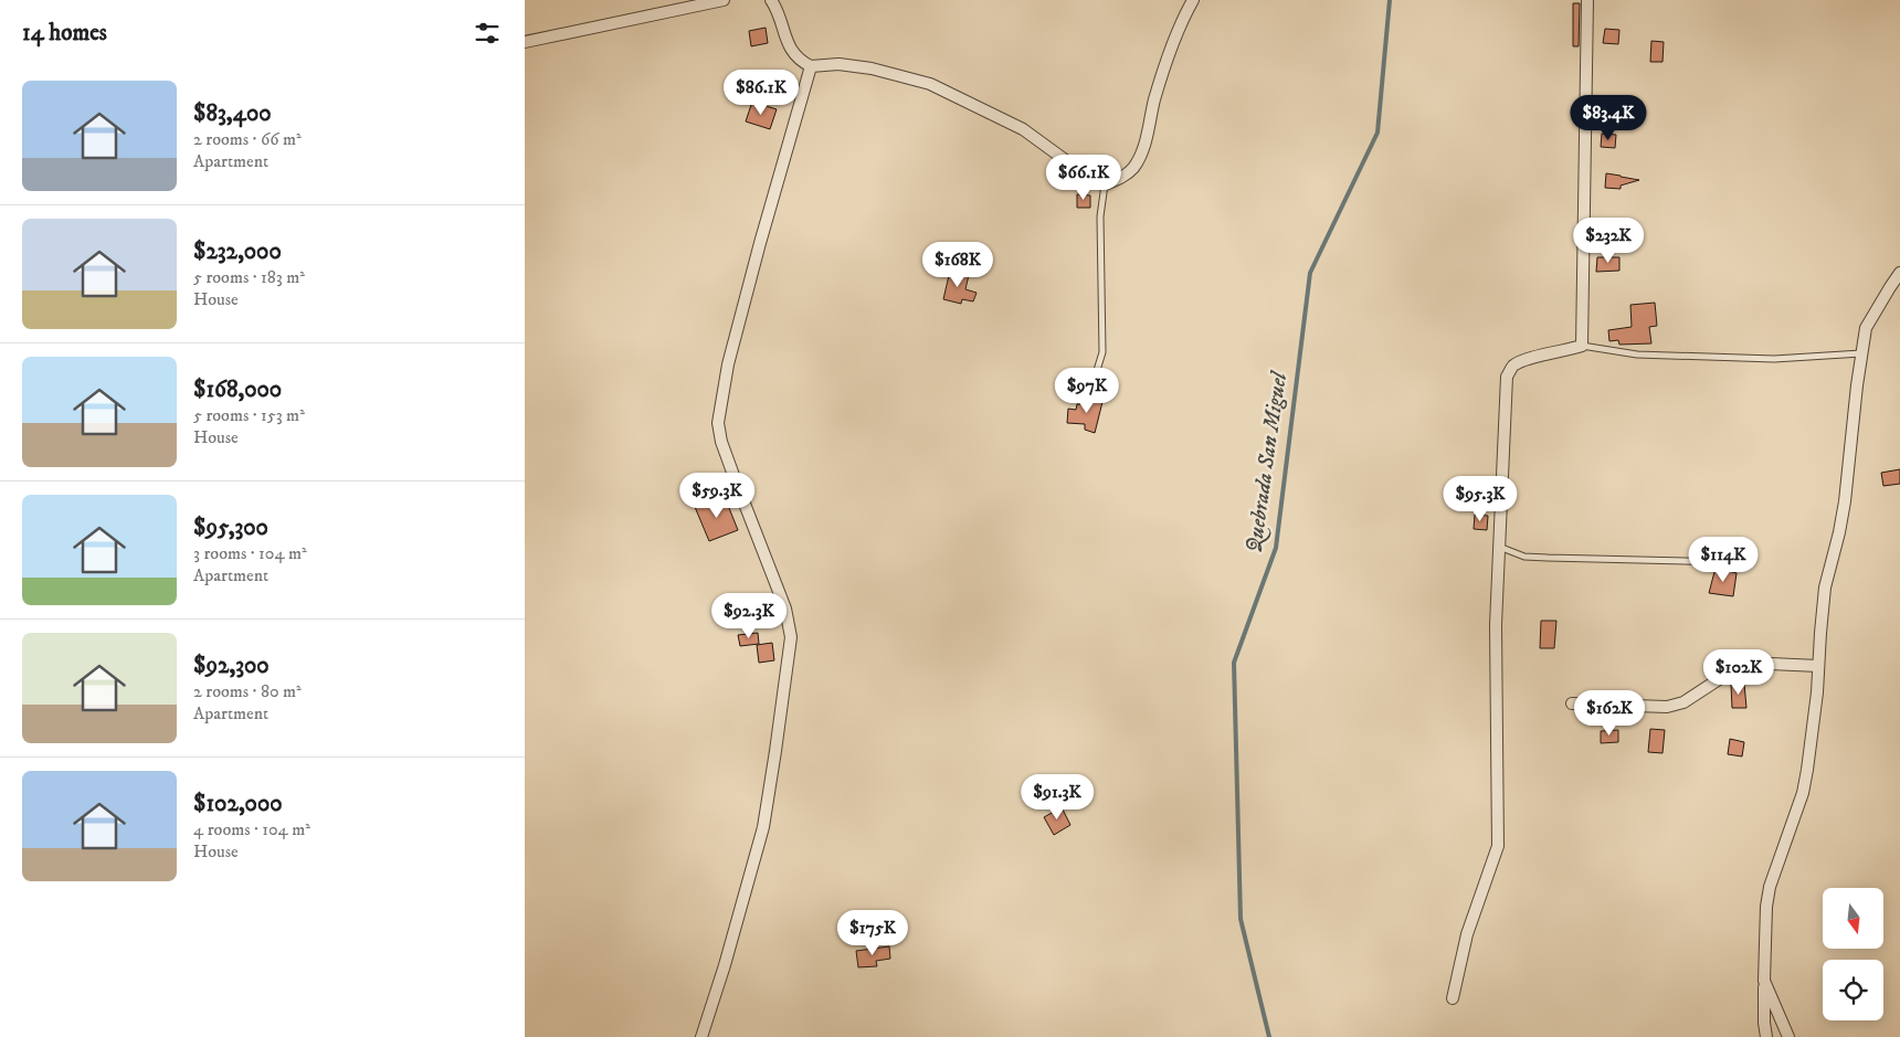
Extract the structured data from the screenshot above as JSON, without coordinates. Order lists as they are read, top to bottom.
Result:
{
  "water": ["Quebrada San Miguel"],
  "north": "bottom",
  "page": {
    "heading": "14 homes",
    "list": [
      {
        "name": "$83,400",
        "note": "2 rooms · 66 m² · Apartment"
      },
      {
        "name": "$232,000",
        "note": "5 rooms · 183 m² · House"
      },
      {
        "name": "$168,000",
        "note": "5 rooms · 153 m² · House"
      },
      {
        "name": "$95,300",
        "note": "3 rooms · 104 m² · Apartment"
      },
      {
        "name": "$92,300",
        "note": "2 rooms · 80 m² · Apartment"
      },
      {
        "name": "$102,000",
        "note": "4 rooms · 104 m² · House"
      }
    ],
    "price": [
      "$86.1K",
      "$83.4K",
      "$66.1K",
      "$232K",
      "$168K",
      "$97K",
      "$59.3K",
      "$95.3K",
      "$114K",
      "$92.3K",
      "$102K",
      "$162K",
      "$91.3K",
      "$175K"
    ]
  }
}
